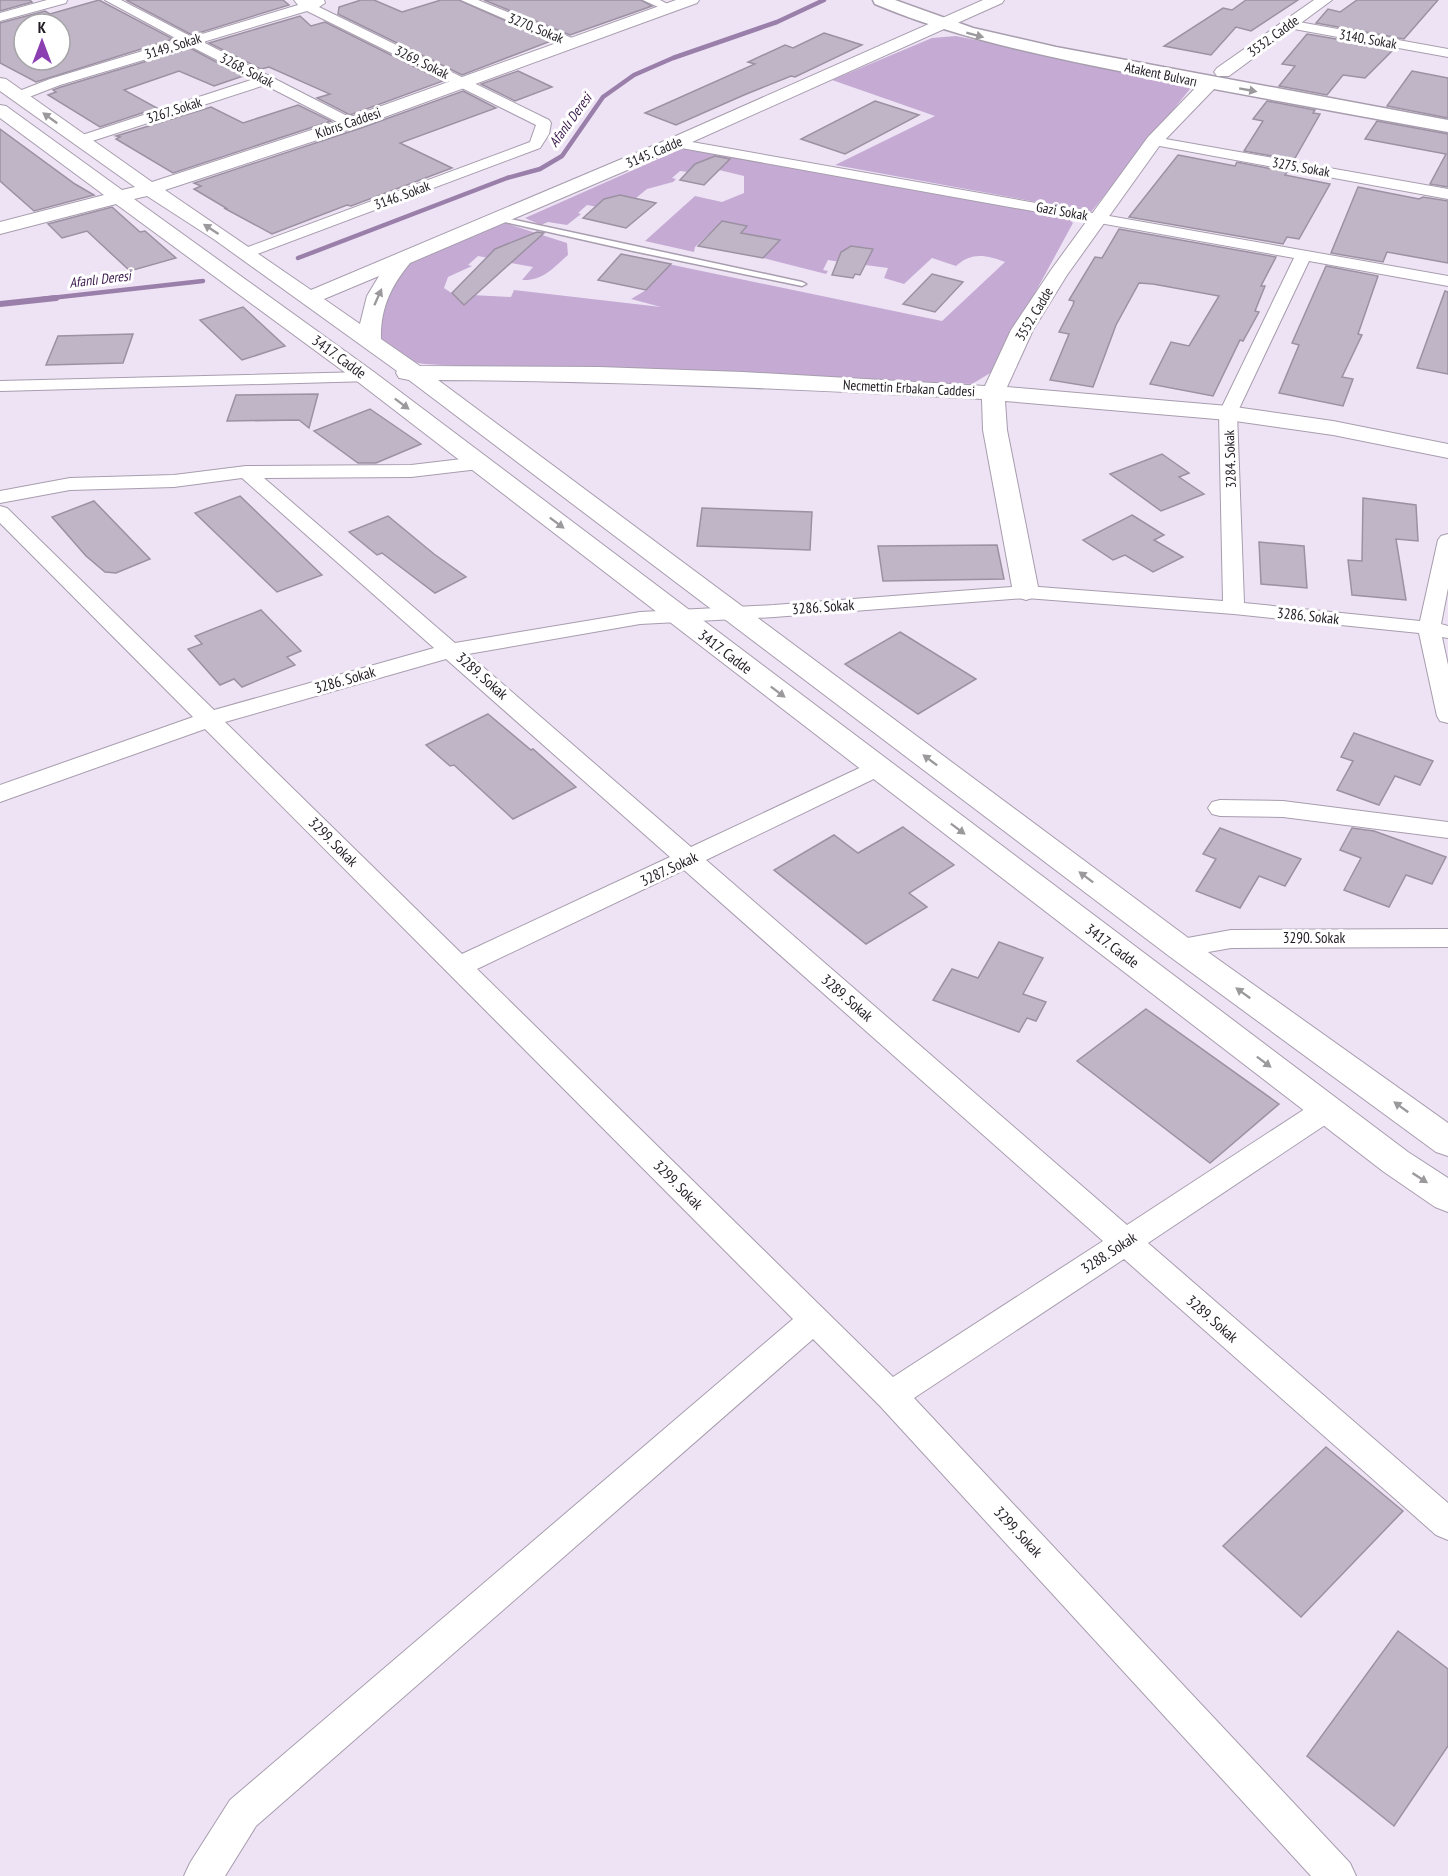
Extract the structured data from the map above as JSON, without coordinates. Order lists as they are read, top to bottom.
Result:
{
  "streets": {
    "main road": ["Atakent Bulvarı"],
    "street": [
      "3270. Sokak",
      "3532. Cadde",
      "3140. Sokak",
      "3149. Sokak",
      "3269. Sokak",
      "3268. Sokak",
      "3267. Sokak",
      "Kıbrıs Caddesi",
      "3145. Cadde",
      "3275. Sokak",
      "3146. Sokak",
      "Gazi Sokak",
      "3552. Cadde",
      "3417. Cadde",
      "Necmettin Erbakan Caddesi",
      "3284. Sokak",
      "3286. Sokak",
      "3289. Sokak",
      "3299. Sokak",
      "3287. Sokak",
      "3290. Sokak",
      "3288. Sokak"
    ]
  },
  "crossings": [
    ["3270. Sokak", "Kıbrıs Caddesi"],
    ["3532. Cadde", "3140. Sokak"],
    ["3532. Cadde", "Atakent Bulvarı"],
    ["3532. Cadde", "3552. Cadde"],
    ["3149. Sokak", "3269. Sokak"],
    ["3149. Sokak", "3268. Sokak"],
    ["3149. Sokak", "3417. Cadde"],
    ["3269. Sokak", "Kıbrıs Caddesi"],
    ["3269. Sokak", "3146. Sokak"],
    ["3268. Sokak", "3267. Sokak"],
    ["3268. Sokak", "Kıbrıs Caddesi"],
    ["Atakent Bulvarı", "3145. Cadde"],
    ["Atakent Bulvarı", "3552. Cadde"],
    ["3267. Sokak", "3417. Cadde"],
    ["Kıbrıs Caddesi", "3417. Cadde"],
    ["3145. Cadde", "Gazi Sokak"],
    ["3145. Cadde", "3417. Cadde"],
    ["3275. Sokak", "3552. Cadde"],
    ["3146. Sokak", "3417. Cadde"],
    ["Gazi Sokak", "3552. Cadde"],
    ["Gazi Sokak", "3284. Sokak"],
    ["3552. Cadde", "Necmettin Erbakan Caddesi"],
    ["3552. Cadde", "3286. Sokak"],
    ["3417. Cadde", "Necmettin Erbakan Caddesi"],
    ["3417. Cadde", "3286. Sokak"],
    ["3417. Cadde", "3287. Sokak"],
    ["3417. Cadde", "3290. Sokak"],
    ["3417. Cadde", "3288. Sokak"],
    ["Necmettin Erbakan Caddesi", "3284. Sokak"],
    ["3284. Sokak", "3286. Sokak"],
    ["3286. Sokak", "3289. Sokak"],
    ["3286. Sokak", "3299. Sokak"],
    ["3289. Sokak", "3287. Sokak"],
    ["3289. Sokak", "3288. Sokak"],
    ["3299. Sokak", "3287. Sokak"],
    ["3299. Sokak", "3288. Sokak"]
  ],
  "water": ["Afanlı Deresi"],
  "north": "top"
}
